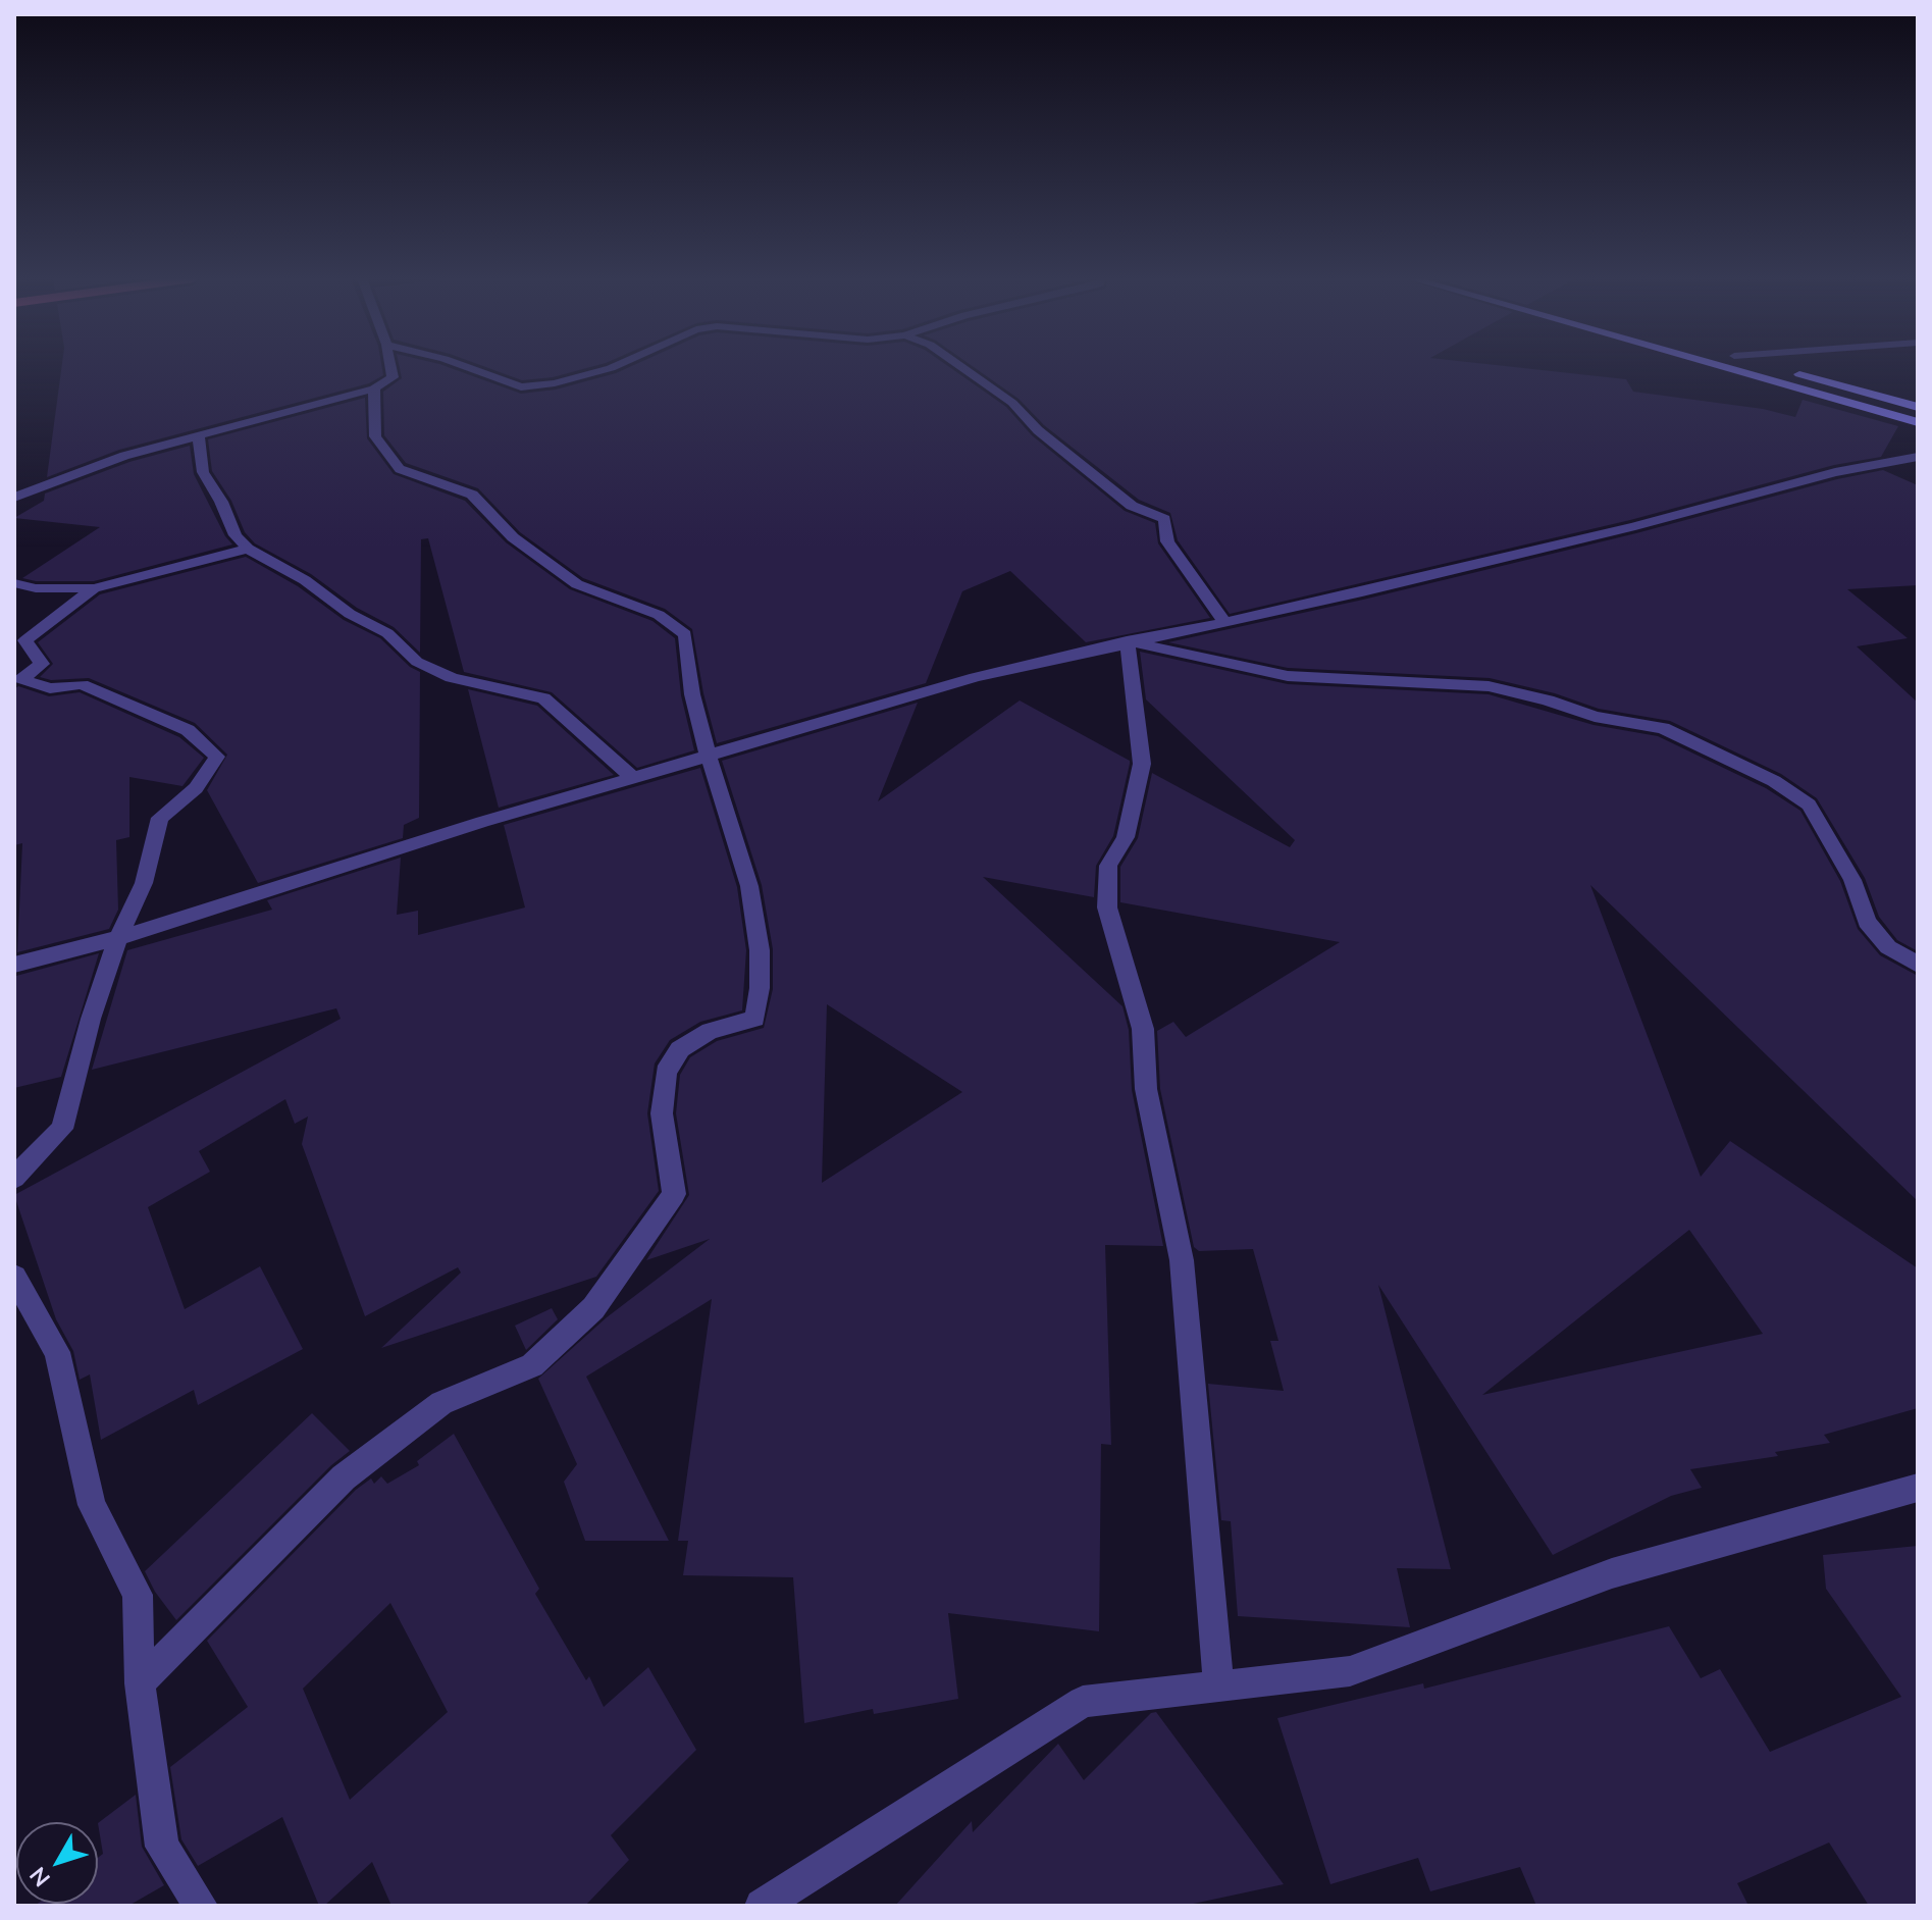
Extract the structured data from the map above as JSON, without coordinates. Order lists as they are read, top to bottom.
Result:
{
  "north": "bottom left"
}
